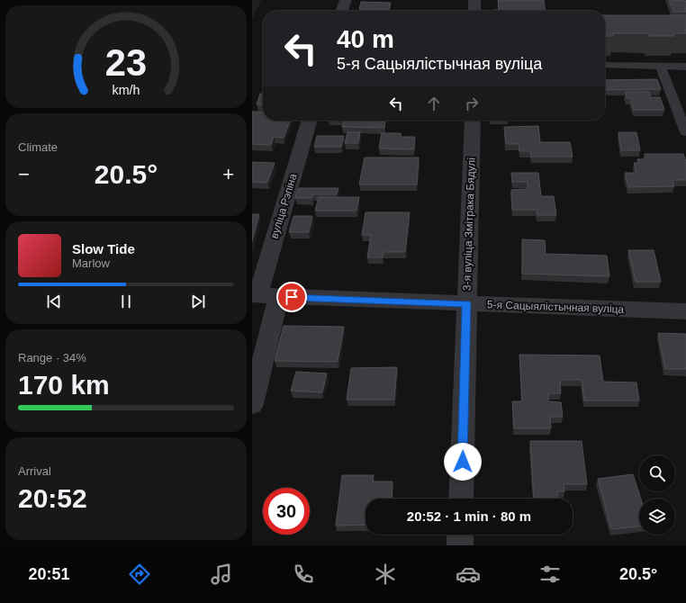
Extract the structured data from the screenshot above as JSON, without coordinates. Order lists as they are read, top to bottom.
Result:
{
  "streets": {
    "street": ["вуліца Рэпіна", "3-я вуліца Змітрака Бядулі", "5-я Сацыялістычная вуліца"]
  },
  "crossings": [
    ["вуліца Рэпіна", "5-я Сацыялістычная вуліца"],
    ["3-я вуліца Змітрака Бядулі", "5-я Сацыялістычная вуліца"]
  ],
  "page": {
    "turn": ["40 m", "5-я Сацыялістычная вуліца"],
    "tile": [
      "Climate",
      ["Range · 34%", "170 km"],
      ["Arrival", "20:52"]
    ],
    "heat": ["−", "20.5°", "+"],
    "song": ["Slow Tide", "Marlow"],
    "limit": "30",
    "trip": "20:52 · 1 min · 80 m",
    "tabs": ["20:51", "20.5°"],
    "gauge": ["23", "km/h"]
  }
}
